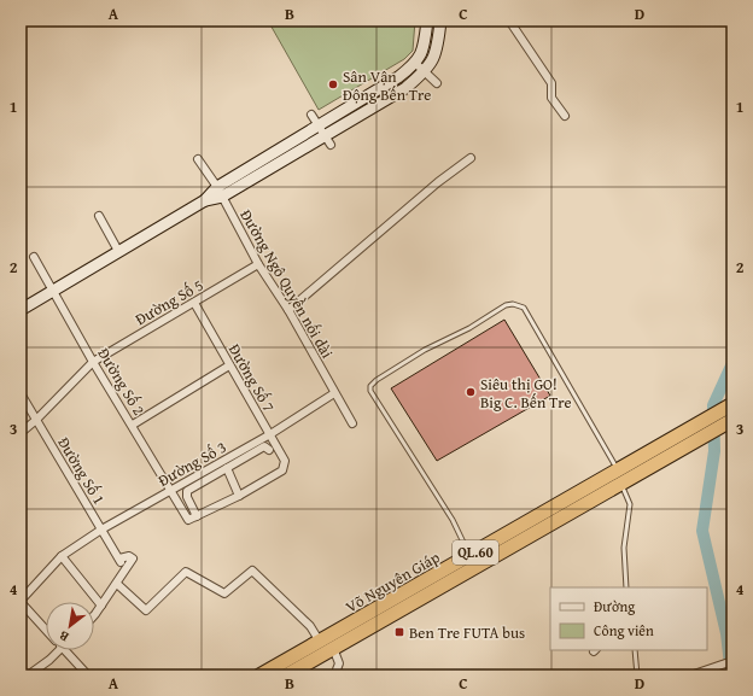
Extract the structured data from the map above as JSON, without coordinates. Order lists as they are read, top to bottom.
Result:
{
  "streets": {
    "highway": ["QL.60", "Võ Nguyên Giáp"],
    "street": [
      "Đường Ngô Quyền nối dài",
      "Đường Số 5",
      "Đường Số 7",
      "Đường Số 2",
      "Đường Số 3",
      "Đường Số 1"
    ]
  },
  "crossings": [
    ["Đường Ngô Quyền nối dài", "Đường Số 5"],
    ["Đường Ngô Quyền nối dài", "Đường Số 3"],
    ["Đường Số 5", "Đường Số 7"],
    ["Đường Số 5", "Đường Số 2"],
    ["Đường Số 5", "Đường Số 1"],
    ["Đường Số 7", "Đường Số 3"],
    ["Đường Số 2", "Đường Số 3"],
    ["Đường Số 3", "Đường Số 1"]
  ],
  "places": {
    "other": ["Sân Vận Động Bến Tre", "Siêu thị GO! Big C. Bến Tre"],
    "transit": ["Ben Tre FUTA bus"]
  },
  "legend": ["Đường", "Công viên"],
  "north": "bottom left",
  "grid": {
    "columns": [
      "A",
      "B",
      "C",
      "D"
    ],
    "rows": [
      "1",
      "2",
      "3",
      "4"
    ]
  }
}
